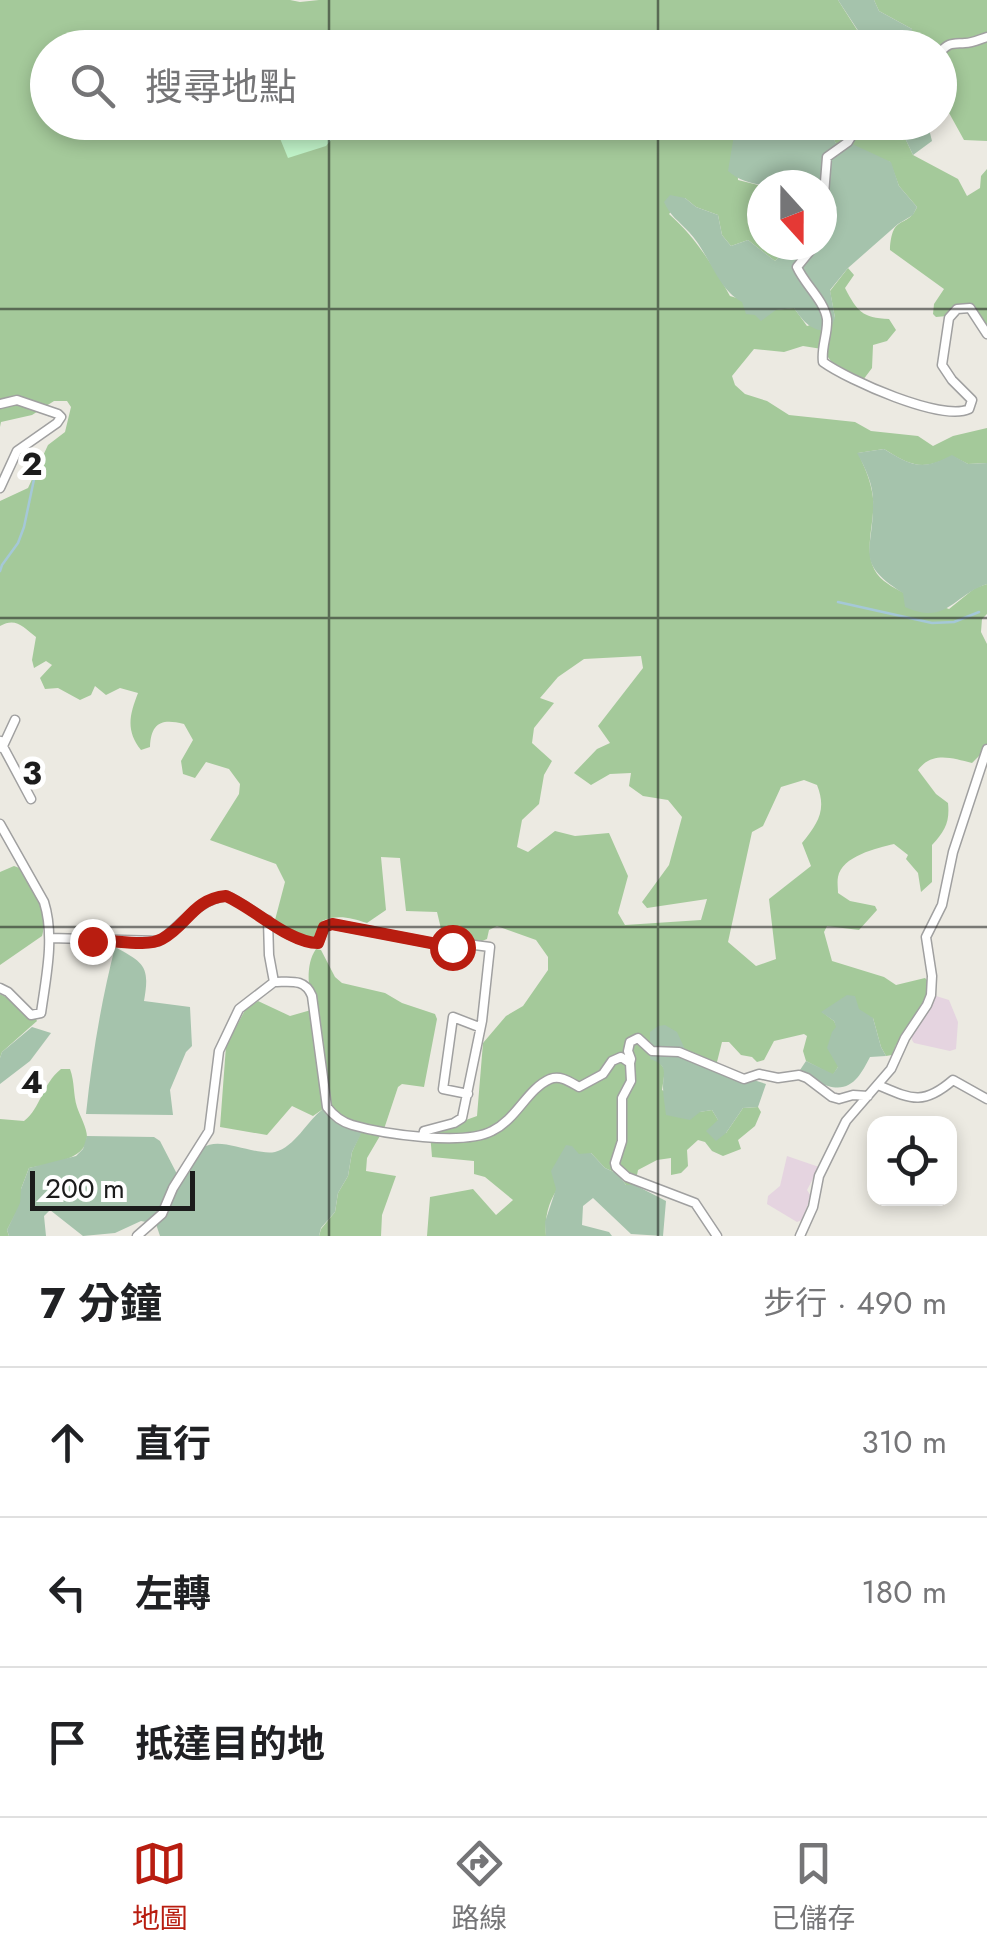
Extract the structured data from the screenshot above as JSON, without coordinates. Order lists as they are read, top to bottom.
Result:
{
  "scale_bar": "200 m",
  "north": "bottom",
  "page": {
    "search": "搜尋地點",
    "scale": "200 m",
    "heading": ["7 分鐘", "步行 · 490 m"],
    "list": [
      ["直行", "310 m"],
      ["左轉", "180 m"],
      "抵達目的地"
    ],
    "nav": ["地圖", "路線", "已儲存"]
  },
  "grid": {
    "rows": ["2", "3", "4"]
  }
}
